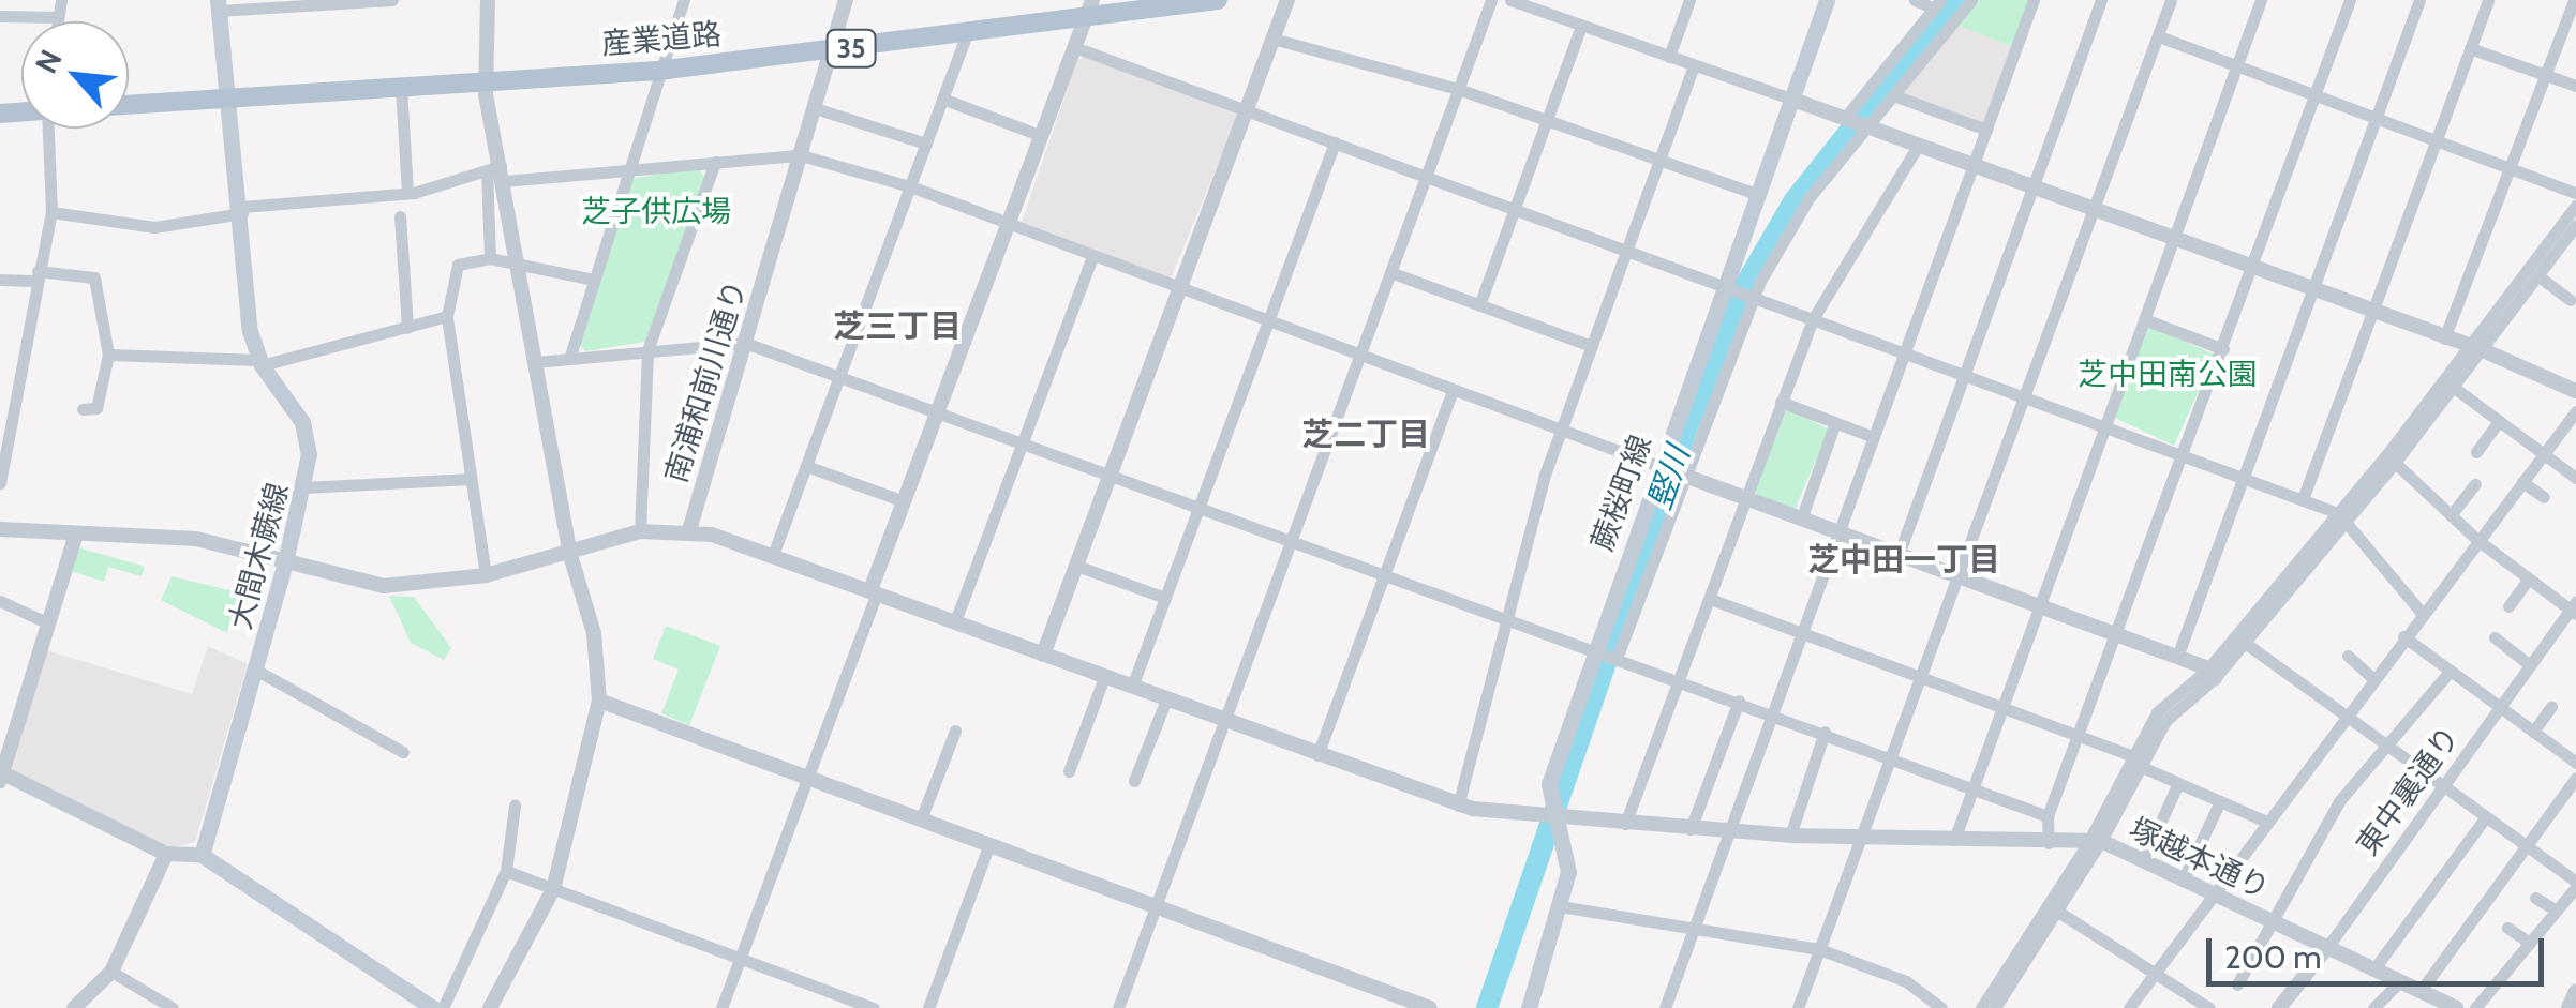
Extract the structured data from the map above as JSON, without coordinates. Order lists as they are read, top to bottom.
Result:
{
  "streets": {
    "main road": [
      "産業道路",
      "35",
      "蕨桜町線",
      "大間木蕨線"
    ],
    "street": ["南浦和前川通り", "東中裏通り", "塚越本通り"]
  },
  "crossings": [
    ["産業道路", "南浦和前川通り"],
    ["産業道路", "大間木蕨線"],
    ["東中裏通り", "塚越本通り"]
  ],
  "districts": ["芝三丁目", "芝二丁目", "芝中田一丁目"],
  "water": ["竪川"],
  "parks": ["芝子供広場", "芝中田南公園"],
  "scale_bar": "200 m",
  "north": "top left"
}
